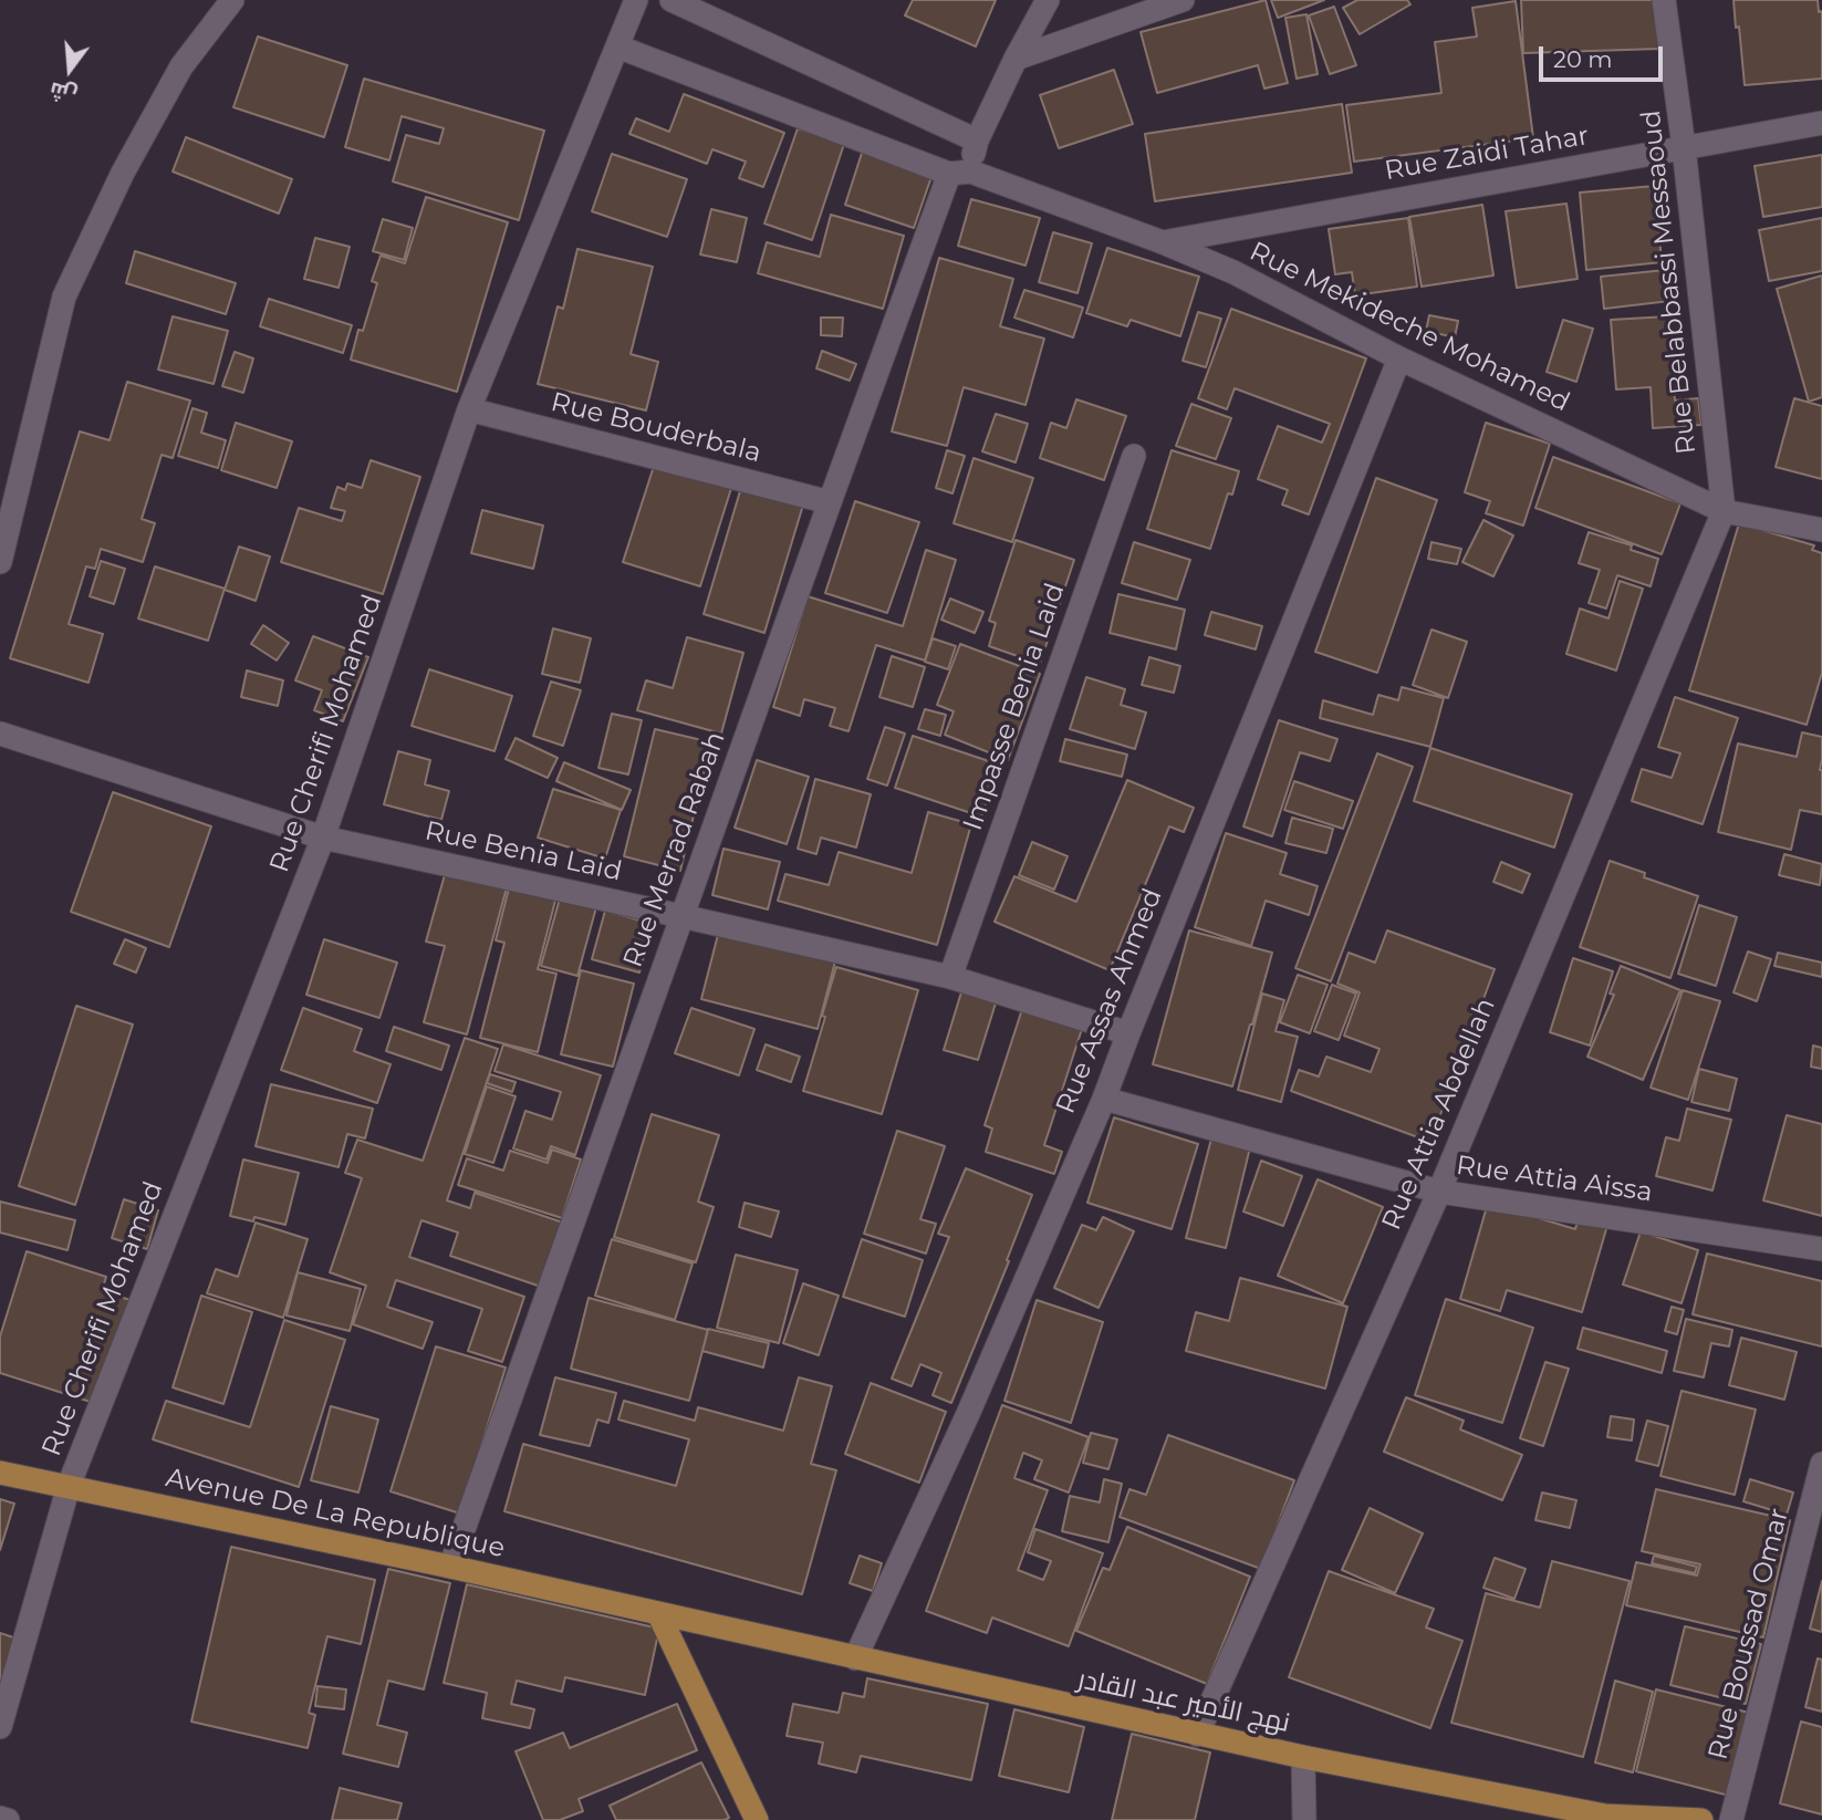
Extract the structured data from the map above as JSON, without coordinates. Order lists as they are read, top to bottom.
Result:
{
  "streets": {
    "main road": ["Avenue De La Republique", "نهج الأمير عبد القادر"],
    "street": [
      "Rue Zaidi Tahar",
      "Rue Belabbassi Messaoud",
      "Rue Mekideche Mohamed",
      "Rue Bouderbala",
      "Impasse Benia Laid",
      "Rue Cherifi Mohamed",
      "Rue Merrad Rabah",
      "Rue Benia Laid",
      "Rue Assas Ahmed",
      "Rue Attia Abdellah",
      "Rue Attia Aissa",
      "Rue Boussad Omar"
    ]
  },
  "crossings": [
    ["Rue Zaidi Tahar", "Rue Belabbassi Messaoud"],
    ["Rue Zaidi Tahar", "Rue Mekideche Mohamed"],
    ["Rue Belabbassi Messaoud", "Rue Mekideche Mohamed"],
    ["Rue Belabbassi Messaoud", "Rue Attia Abdellah"],
    ["Rue Mekideche Mohamed", "Rue Cherifi Mohamed"],
    ["Rue Mekideche Mohamed", "Rue Merrad Rabah"],
    ["Rue Mekideche Mohamed", "Rue Assas Ahmed"],
    ["Rue Mekideche Mohamed", "Rue Attia Abdellah"],
    ["Rue Bouderbala", "Rue Cherifi Mohamed"],
    ["Rue Bouderbala", "Rue Merrad Rabah"],
    ["Impasse Benia Laid", "Rue Benia Laid"],
    ["Rue Cherifi Mohamed", "Rue Benia Laid"],
    ["Rue Cherifi Mohamed", "Avenue De La Republique"],
    ["Rue Merrad Rabah", "Rue Benia Laid"],
    ["Rue Merrad Rabah", "Avenue De La Republique"],
    ["Rue Benia Laid", "Rue Assas Ahmed"],
    ["Rue Assas Ahmed", "Rue Attia Aissa"],
    ["Rue Assas Ahmed", "نهج الأمير عبد القادر"],
    ["Rue Attia Abdellah", "Rue Attia Aissa"],
    ["Rue Attia Abdellah", "نهج الأمير عبد القادر"],
    ["Avenue De La Republique", "نهج الأمير عبد القادر"]
  ],
  "scale_bar": "20 m",
  "north": "bottom"
}
